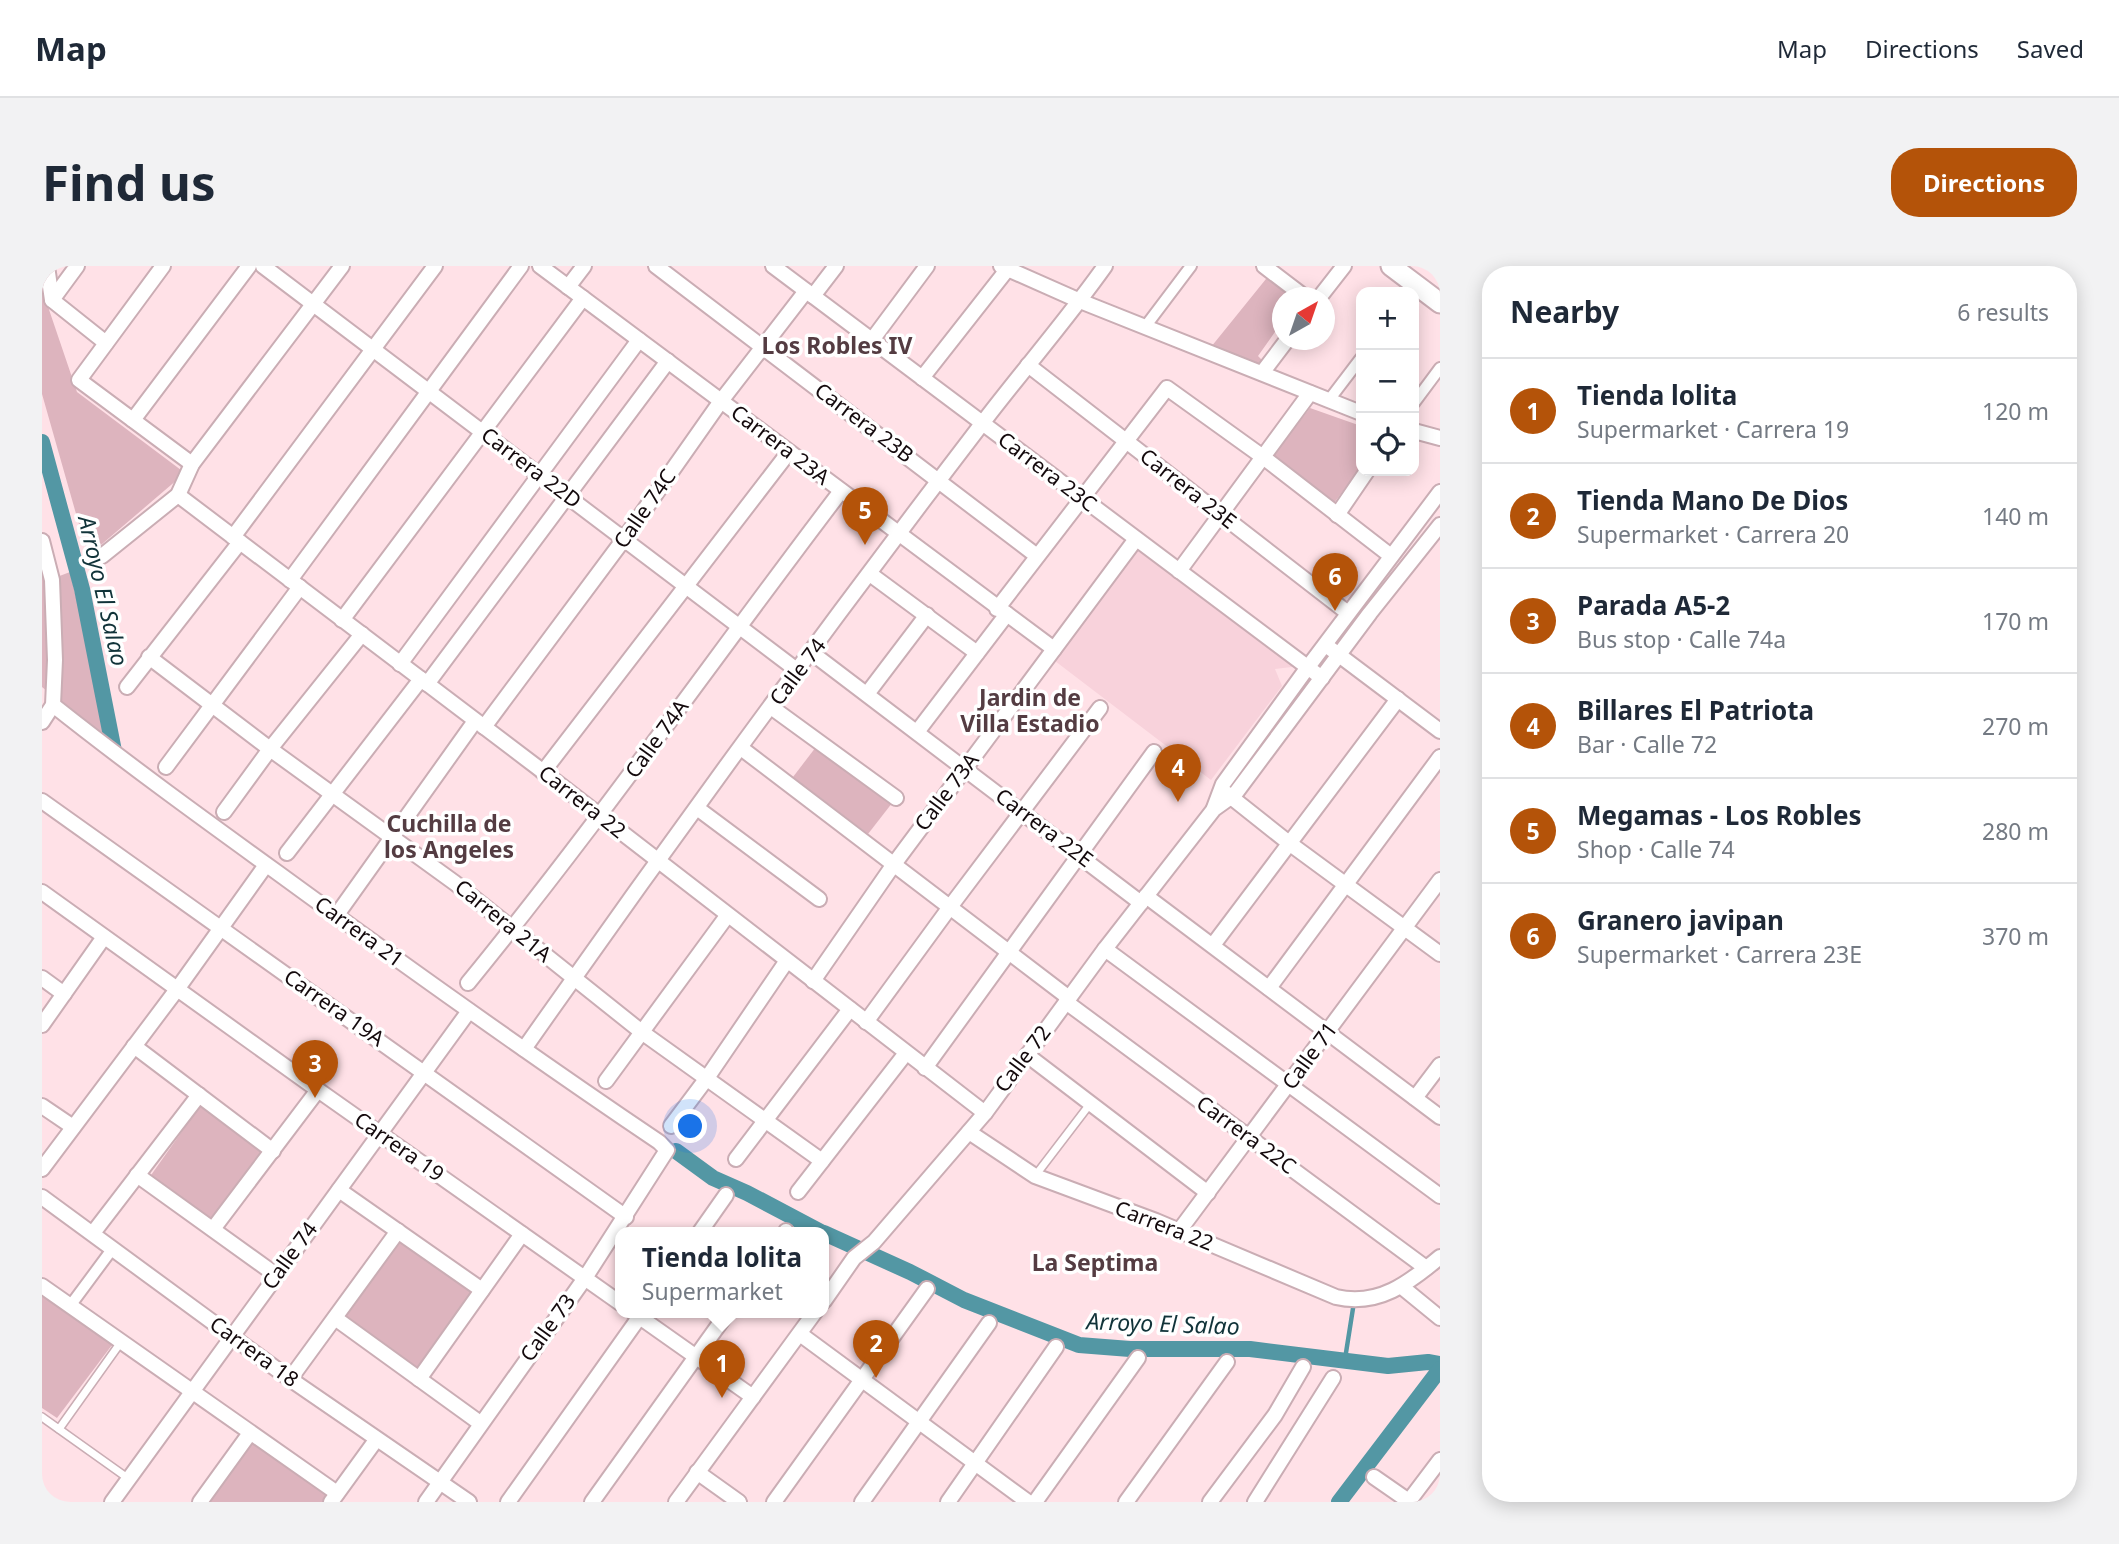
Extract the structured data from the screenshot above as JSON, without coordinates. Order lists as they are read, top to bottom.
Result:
{
  "streets": {
    "street": [
      "Carrera 23B",
      "Carrera 23A",
      "Carrera 22D",
      "Carrera 23C",
      "Carrera 23E",
      "Calle 74C",
      "Calle 74",
      "Calle 74A",
      "Calle 73A",
      "Carrera 22",
      "Carrera 22E",
      "Carrera 21A",
      "Carrera 21",
      "Carrera 19A",
      "Calle 71",
      "Calle 72",
      "Carrera 22C",
      "Carrera 19",
      "Calle 73",
      "Carrera 18"
    ]
  },
  "crossings": [
    ["Carrera 23B", "Calle 74C"],
    ["Carrera 23B", "Calle 74"],
    ["Carrera 23A", "Calle 74C"],
    ["Carrera 23A", "Calle 74"],
    ["Carrera 23A", "Calle 74A"],
    ["Carrera 23A", "Calle 73A"],
    ["Carrera 22D", "Calle 74C"],
    ["Carrera 22D", "Calle 74"],
    ["Carrera 22D", "Calle 74A"],
    ["Carrera 23C", "Calle 74C"],
    ["Carrera 23C", "Calle 74"],
    ["Carrera 23C", "Calle 73A"],
    ["Carrera 23C", "Calle 72"],
    ["Carrera 23E", "Calle 74"],
    ["Carrera 23E", "Calle 72"],
    ["Calle 74C", "Carrera 22"],
    ["Calle 74C", "Carrera 21A"],
    ["Calle 74C", "Carrera 21"],
    ["Calle 74", "Carrera 22"],
    ["Calle 74", "Carrera 22E"],
    ["Calle 74", "Carrera 21A"],
    ["Calle 74", "Carrera 21"],
    ["Calle 74", "Carrera 19A"],
    ["Calle 74", "Carrera 19"],
    ["Calle 74", "Carrera 18"],
    ["Calle 74A", "Carrera 22"],
    ["Calle 74A", "Carrera 21A"],
    ["Calle 73A", "Carrera 22"],
    ["Calle 73A", "Carrera 22E"],
    ["Carrera 22", "Calle 71"],
    ["Carrera 22", "Calle 72"],
    ["Carrera 22E", "Calle 71"],
    ["Carrera 22E", "Calle 72"],
    ["Carrera 21", "Calle 73"],
    ["Carrera 19A", "Calle 73"],
    ["Calle 71", "Carrera 22C"],
    ["Calle 72", "Carrera 22C"],
    ["Carrera 19", "Calle 73"],
    ["Calle 73", "Carrera 18"]
  ],
  "districts": [
    "Los Robles IV",
    "Jardin de Villa Estadio",
    "Cuchilla de los Angeles",
    "La Septima"
  ],
  "water": ["Arroyo El Salao"],
  "north": "top right",
  "page": {
    "header": "Map",
    "nav": ["Map", "Directions", "Saved"],
    "buttons": "Directions",
    "title": "Find us",
    "heading": ["Nearby", "6 results"],
    "map_buttons": ["+", "−"],
    "list": [
      {
        "mark": "1",
        "name": "Tienda lolita",
        "note": "Supermarket · Carrera 19",
        "value": "120 m"
      },
      {
        "mark": "2",
        "name": "Tienda Mano De Dios",
        "note": "Supermarket · Carrera 20",
        "value": "140 m"
      },
      {
        "mark": "3",
        "name": "Parada A5-2",
        "note": "Bus stop · Calle 74a",
        "value": "170 m"
      },
      {
        "mark": "4",
        "name": "Billares El Patriota",
        "note": "Bar · Calle 72",
        "value": "270 m"
      },
      {
        "mark": "5",
        "name": "Megamas - Los Robles",
        "note": "Shop · Calle 74",
        "value": "280 m"
      },
      {
        "mark": "6",
        "name": "Granero javipan",
        "note": "Supermarket · Carrera 23E",
        "value": "370 m"
      }
    ],
    "pins": [
      "5",
      "6",
      "4",
      "3",
      "2",
      "1"
    ],
    "popup": ["Tienda lolita", "Supermarket"]
  }
}
